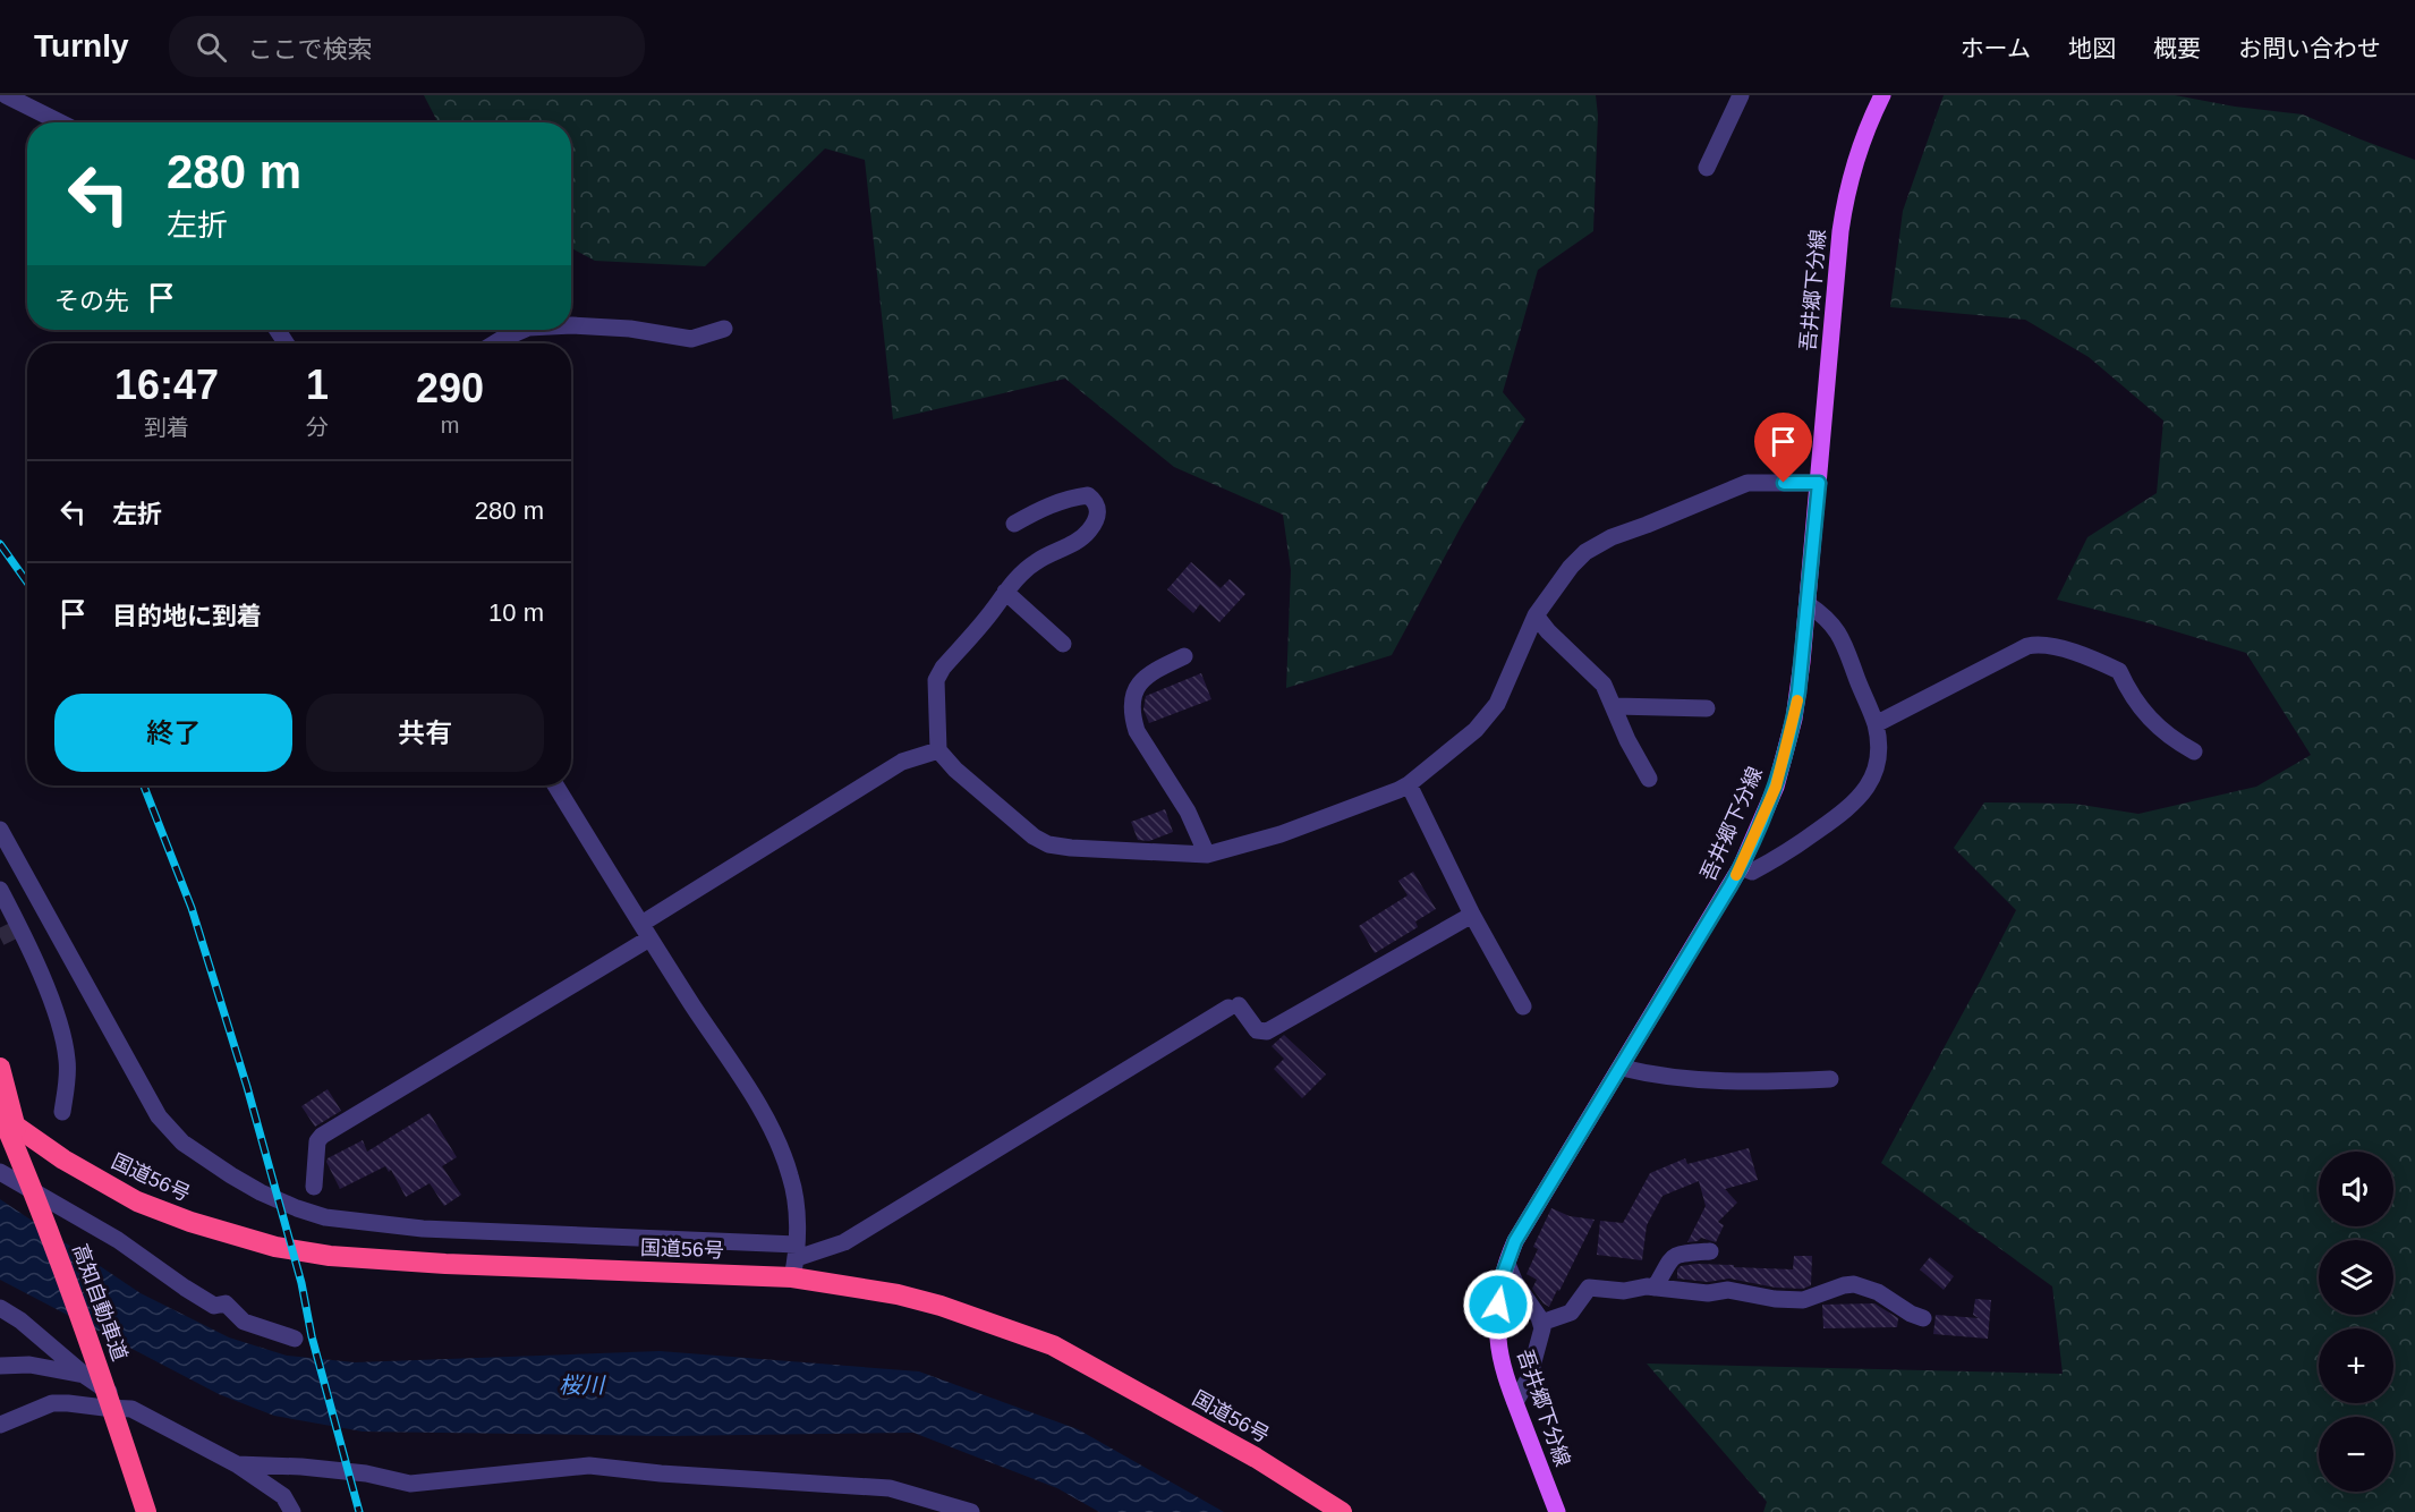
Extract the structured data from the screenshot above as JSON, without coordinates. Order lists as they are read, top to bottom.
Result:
{
  "streets": {
    "highway": ["国道56号", "高知自動車道"],
    "main road": ["吾井郷下分線"]
  },
  "crossings": [
    ["国道56号", "高知自動車道"]
  ],
  "water": ["桜川"],
  "page": {
    "header": "Turnly",
    "search": "ここで検索",
    "nav": [
      "ホーム",
      "地図",
      "概要",
      "お問い合わせ"
    ],
    "turn": ["280 m", "左折"],
    "then": "その先",
    "eta": [
      "16:47",
      "到着",
      "1",
      "分",
      "290",
      "m"
    ],
    "list": [
      {
        "name": "左折",
        "value": "280 m"
      },
      {
        "name": "目的地に到着",
        "value": "10 m"
      }
    ],
    "buttons": ["終了", "共有"],
    "map_buttons": ["+", "−"]
  }
}
